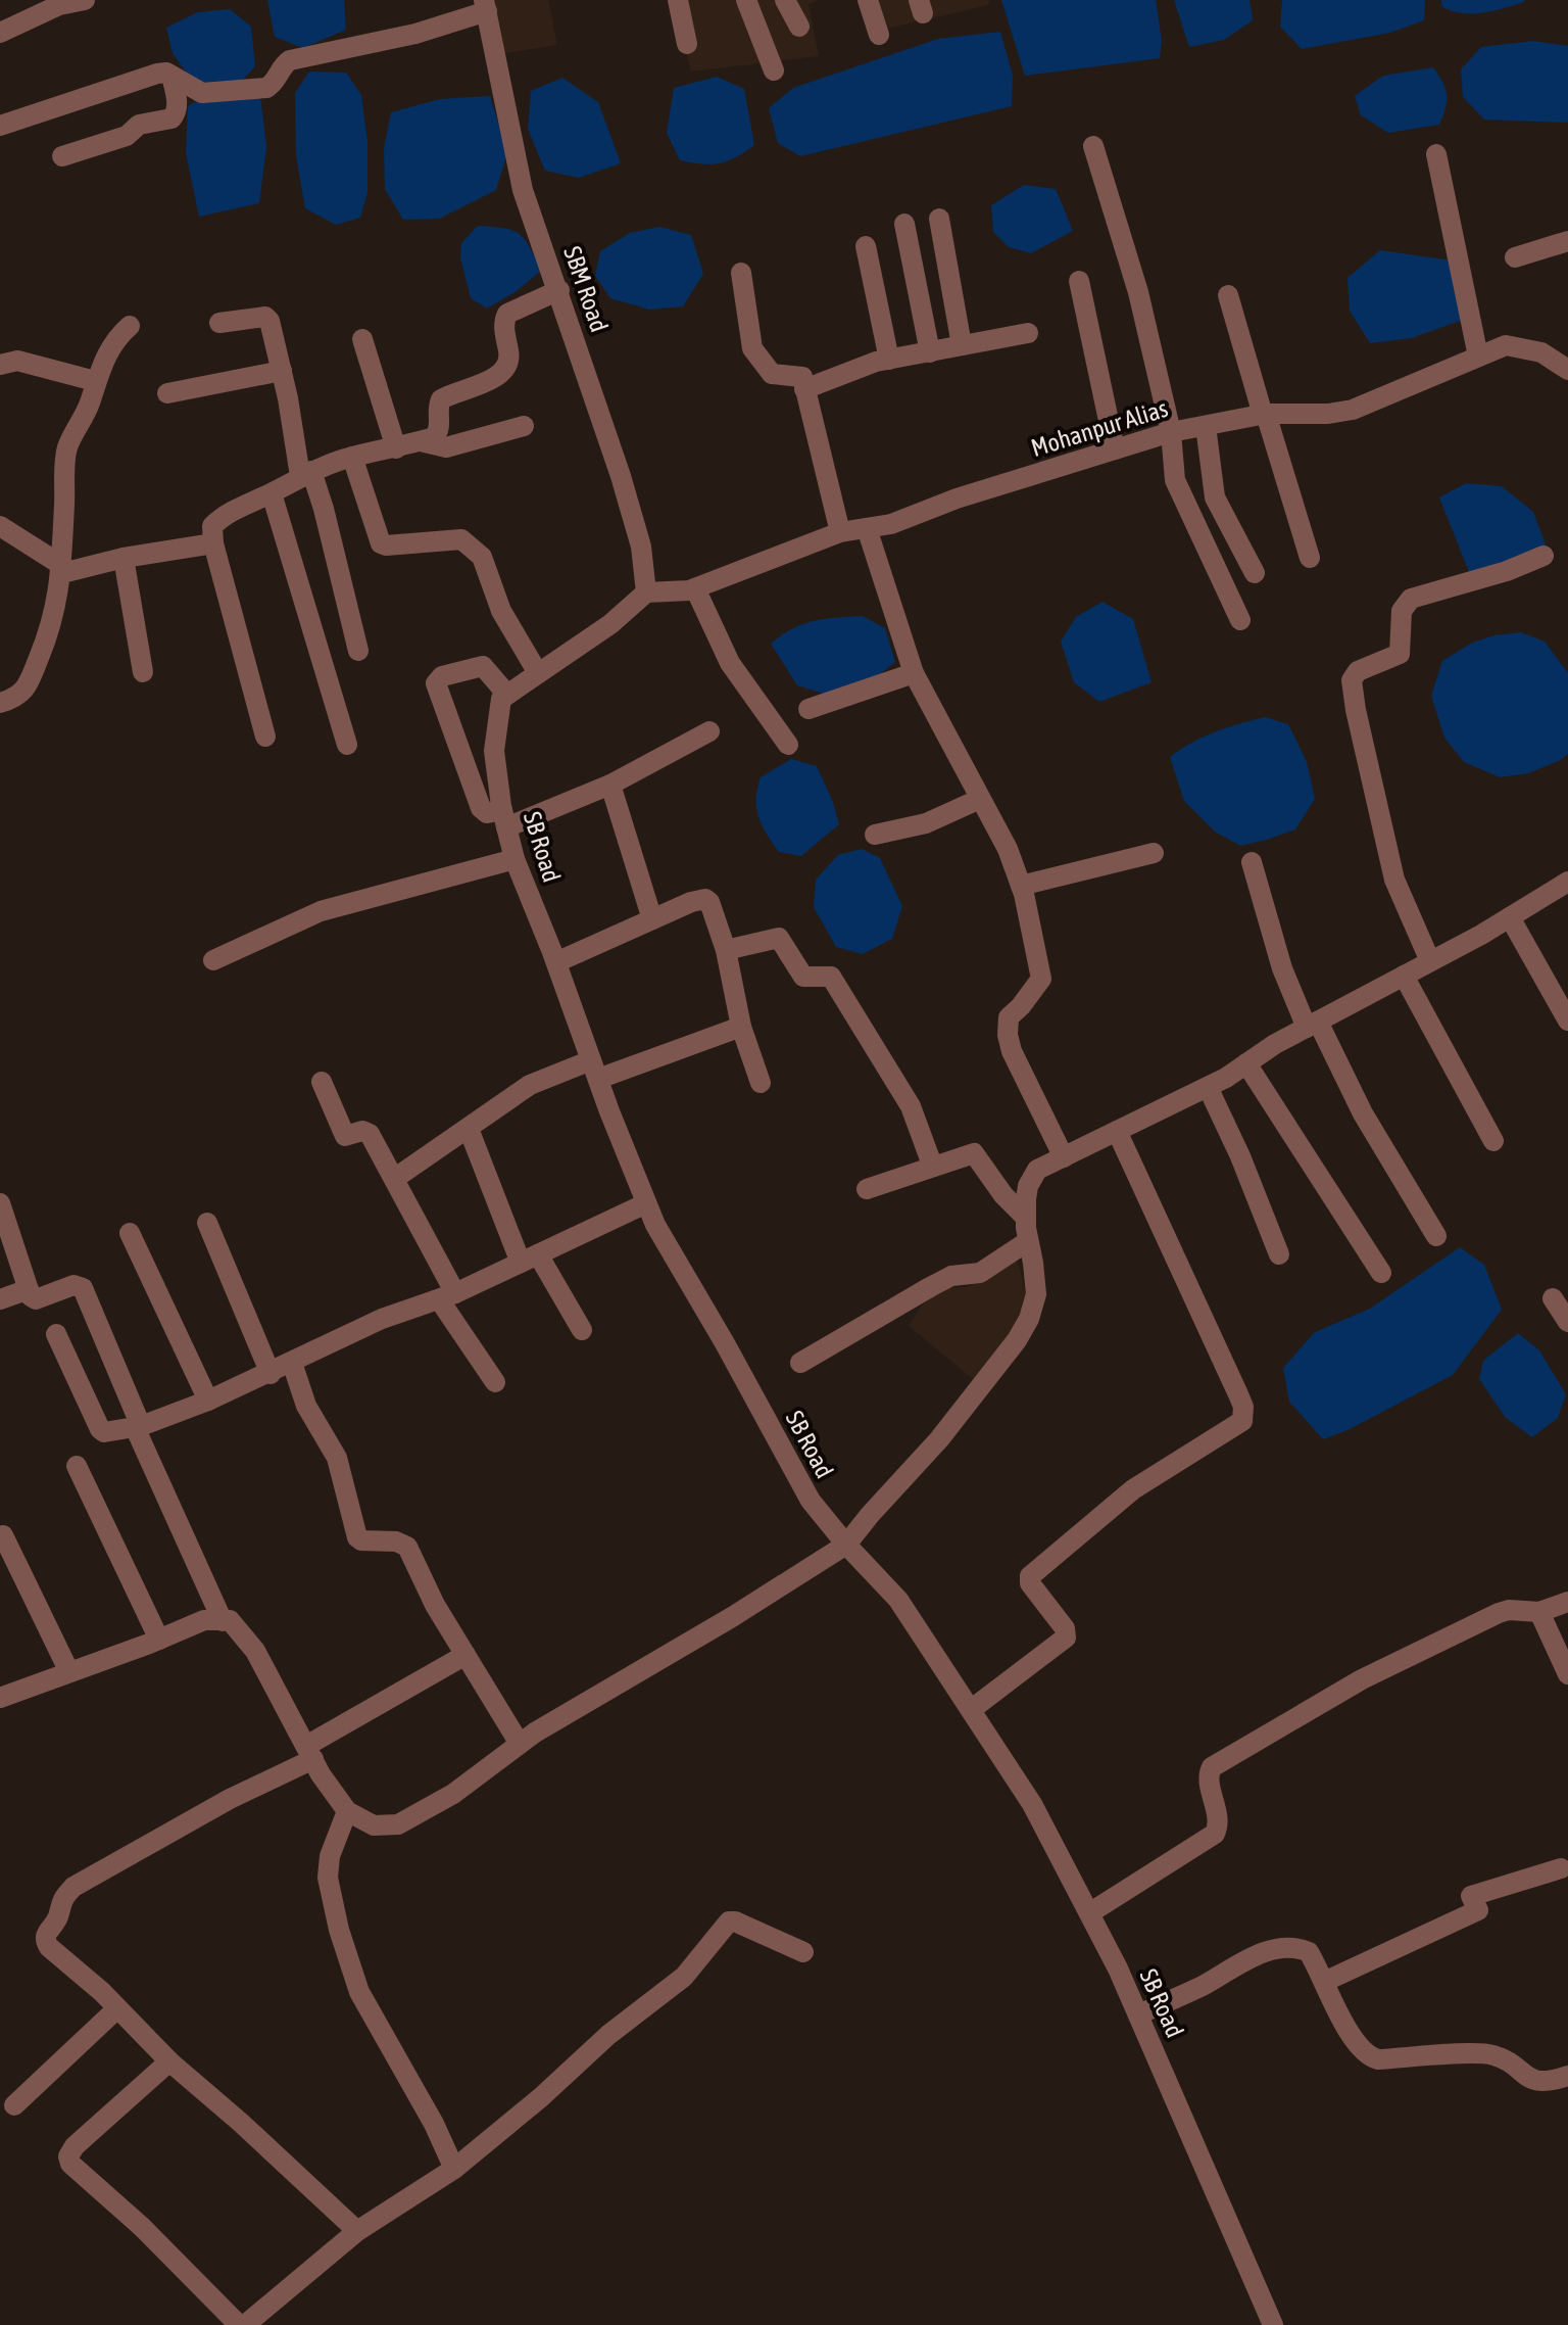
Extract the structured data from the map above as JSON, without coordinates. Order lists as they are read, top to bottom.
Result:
{
  "streets": {
    "street": ["SBM Road", "Mohanpur Alias", "SB Road"]
  },
  "crossings": [
    ["SBM Road", "Mohanpur Alias"]
  ]
}
